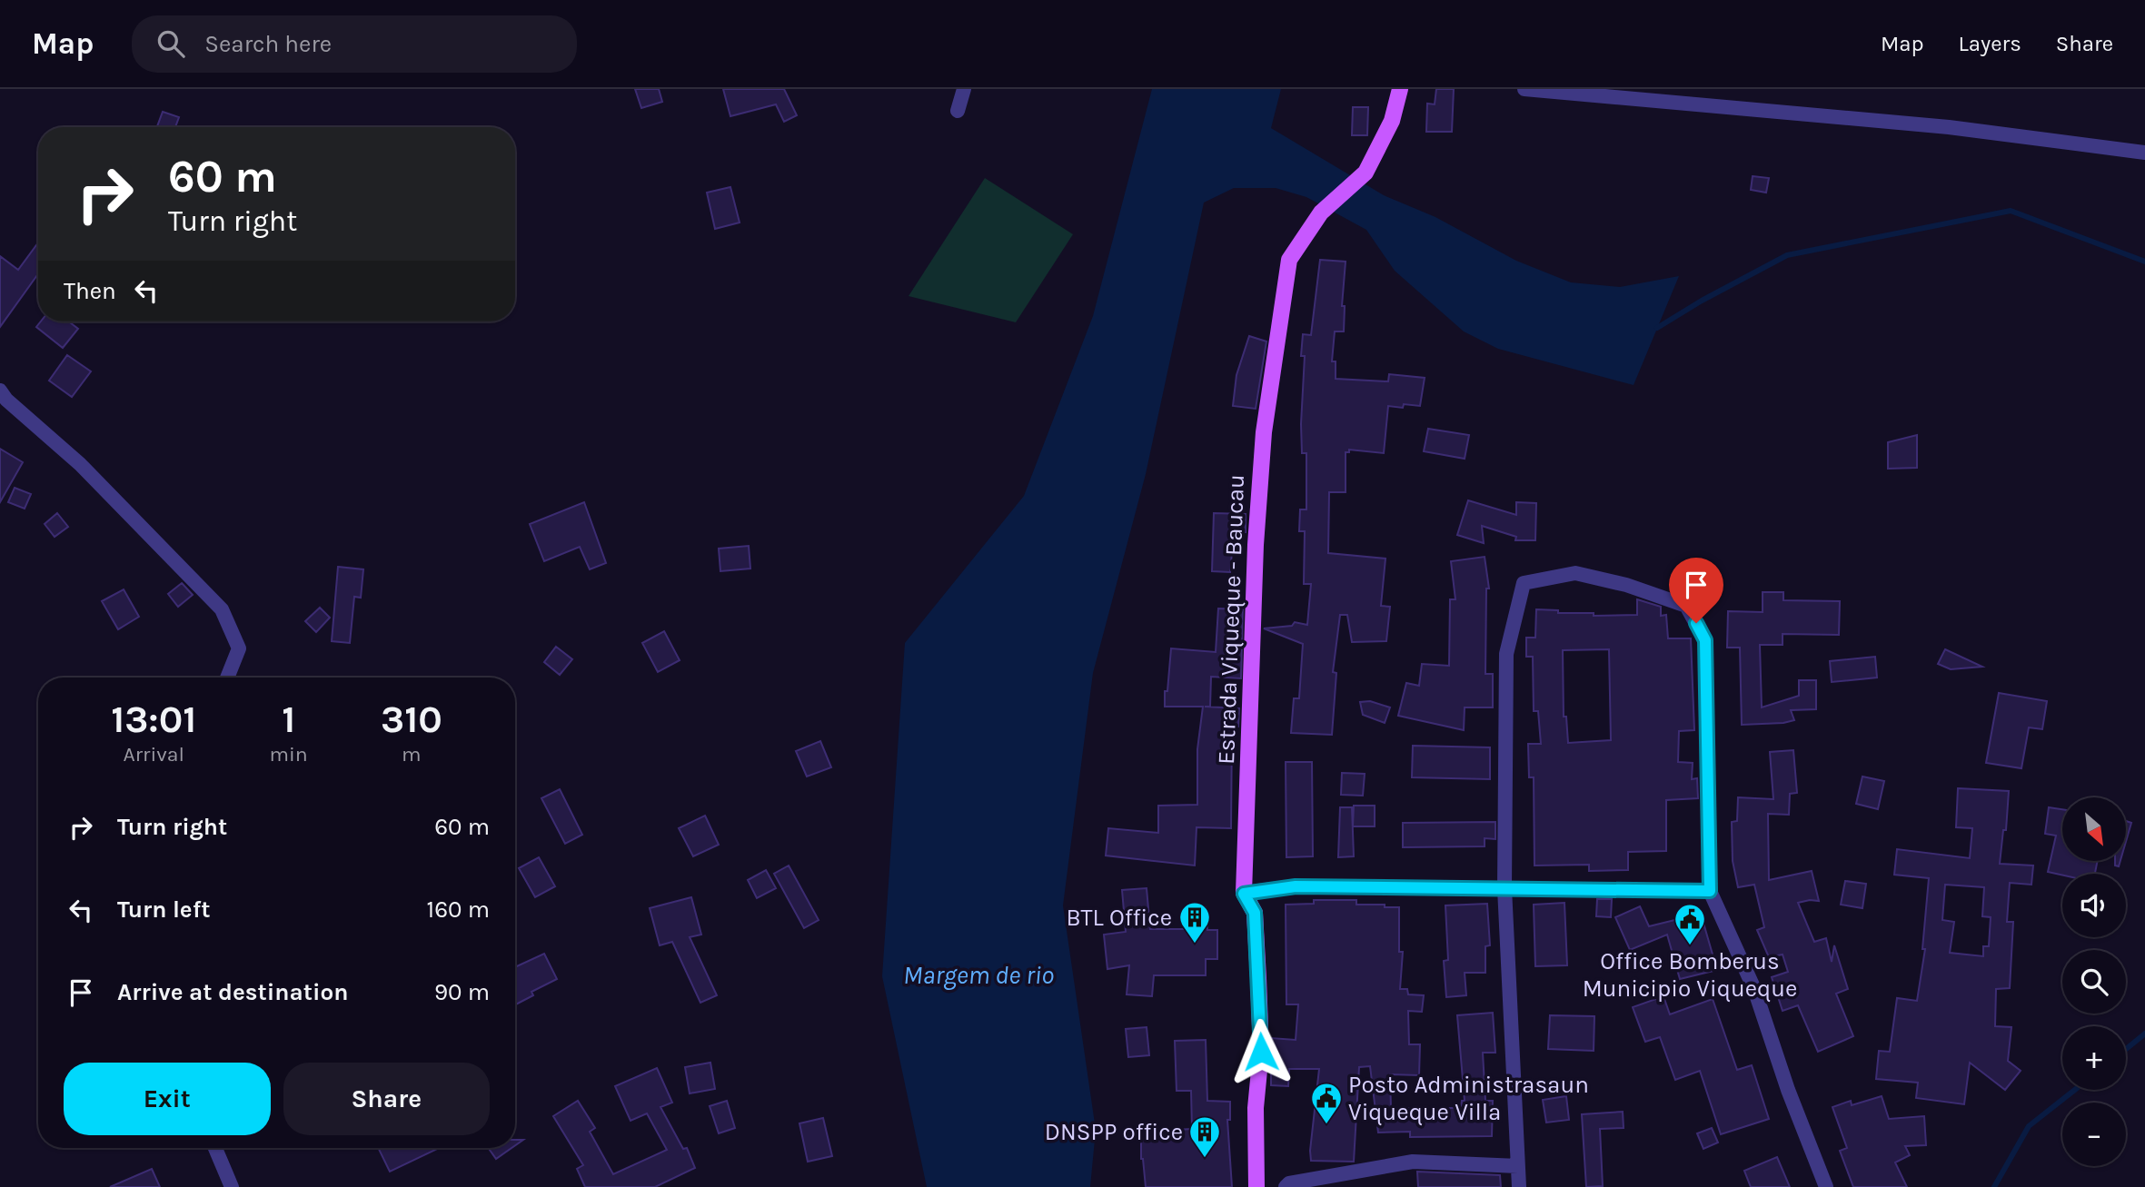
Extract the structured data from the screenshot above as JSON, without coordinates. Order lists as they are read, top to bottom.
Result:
{
  "streets": {
    "main road": ["Estrada Viqueque - Baucau"]
  },
  "water": ["Margem de rio"],
  "places": {
    "building": ["BTL Office", "DNSPP office"],
    "public building": ["Office Bomberus Municipio Viqueque", "Posto Administrasaun Viqueque Villa"]
  },
  "north": "bottom right",
  "page": {
    "header": "Map",
    "search": "Search here",
    "nav": ["Map", "Layers", "Share"],
    "turn": ["60 m", "Turn right"],
    "then": "Then",
    "eta": [
      "13:01",
      "Arrival",
      "1",
      "min",
      "310",
      "m"
    ],
    "list": [
      {
        "name": "Turn right",
        "value": "60 m"
      },
      {
        "name": "Turn left",
        "value": "160 m"
      },
      {
        "name": "Arrive at destination",
        "value": "90 m"
      }
    ],
    "map_buttons": ["+", "−"],
    "buttons": ["Exit", "Share"]
  }
}
